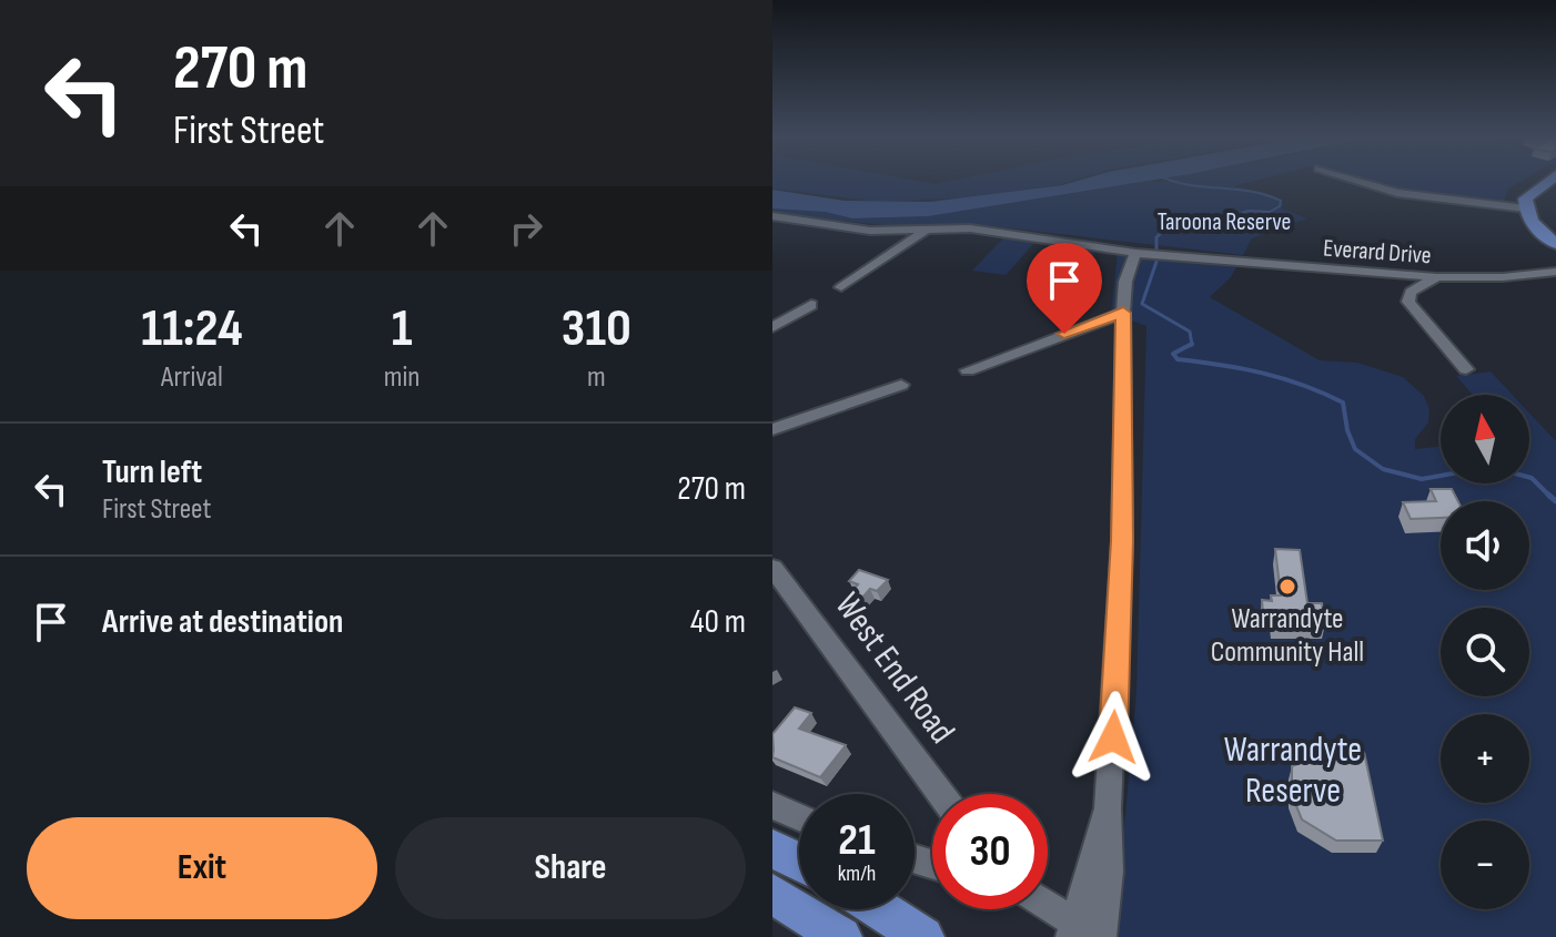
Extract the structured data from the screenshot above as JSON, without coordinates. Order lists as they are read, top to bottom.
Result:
{
  "streets": {
    "street": ["Everard Drive", "West End Road"]
  },
  "parks": ["Taroona Reserve", "Warrandyte Reserve"],
  "places": ["Warrandyte Community Hall"],
  "north": "top",
  "page": {
    "turn": ["270 m", "First Street"],
    "eta": [
      "11:24",
      "Arrival",
      "1",
      "min",
      "310",
      "m"
    ],
    "map_buttons": ["+", "−"],
    "list": [
      {
        "name": "Turn left",
        "note": "First Street",
        "value": "270 m"
      },
      {
        "name": "Arrive at destination",
        "value": "40 m"
      }
    ],
    "speed": "21 km/h",
    "limit": "30",
    "buttons": ["Exit", "Share"]
  }
}
